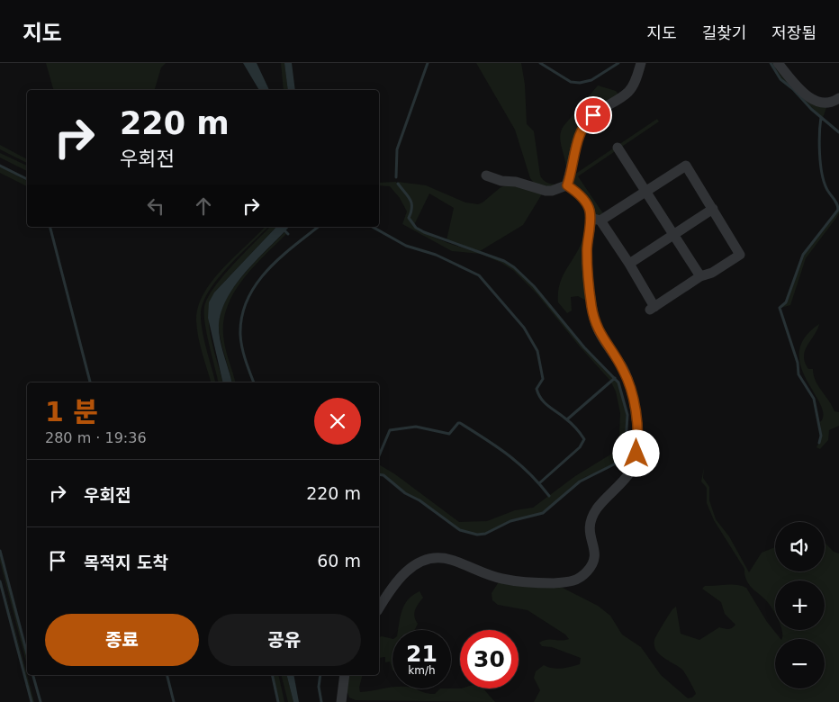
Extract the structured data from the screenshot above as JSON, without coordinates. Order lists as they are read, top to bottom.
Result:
{
  "page": {
    "header": "지도",
    "nav": ["지도", "길찾기", "저장됨"],
    "turn": ["220 m", "우회전"],
    "heading": ["1 분", "280 m · 19:36"],
    "list": [
      {
        "name": "우회전",
        "value": "220 m"
      },
      {
        "name": "목적지 도착",
        "value": "60 m"
      }
    ],
    "map_buttons": ["+", "−"],
    "buttons": ["종료", "공유"],
    "speed": "21 km/h",
    "limit": "30"
  }
}
